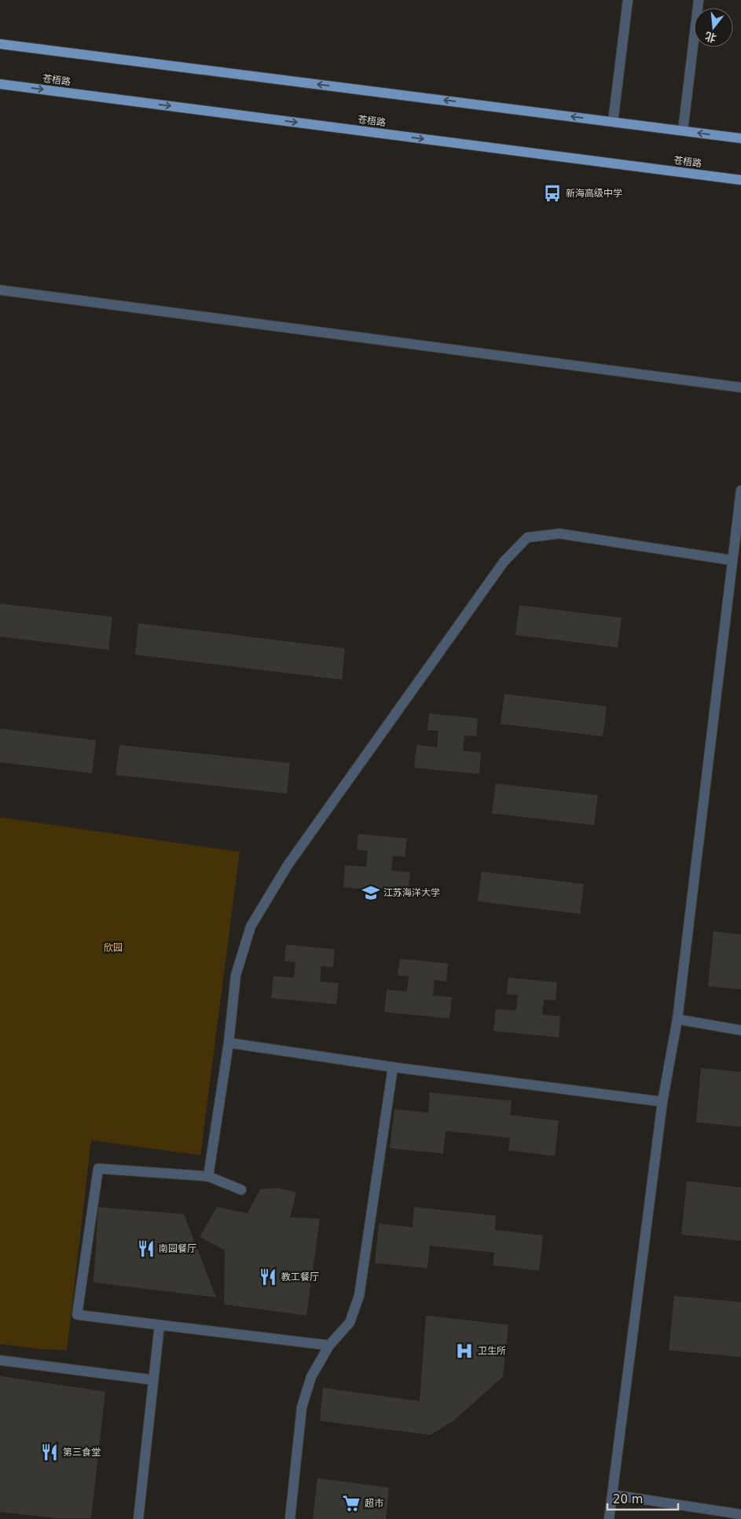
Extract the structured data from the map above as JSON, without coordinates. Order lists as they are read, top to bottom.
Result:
{
  "streets": {
    "main road": ["苍梧路"]
  },
  "parks": ["欣园"],
  "places": {
    "bus stop": ["新海高级中学"],
    "school or university": ["江苏海洋大学"],
    "restaurant": ["南园餐厅", "教工餐厅", "第三食堂"],
    "hospital": ["卫生所"],
    "supermarket": ["超市"]
  },
  "scale_bar": "20 m",
  "north": "bottom"
}
